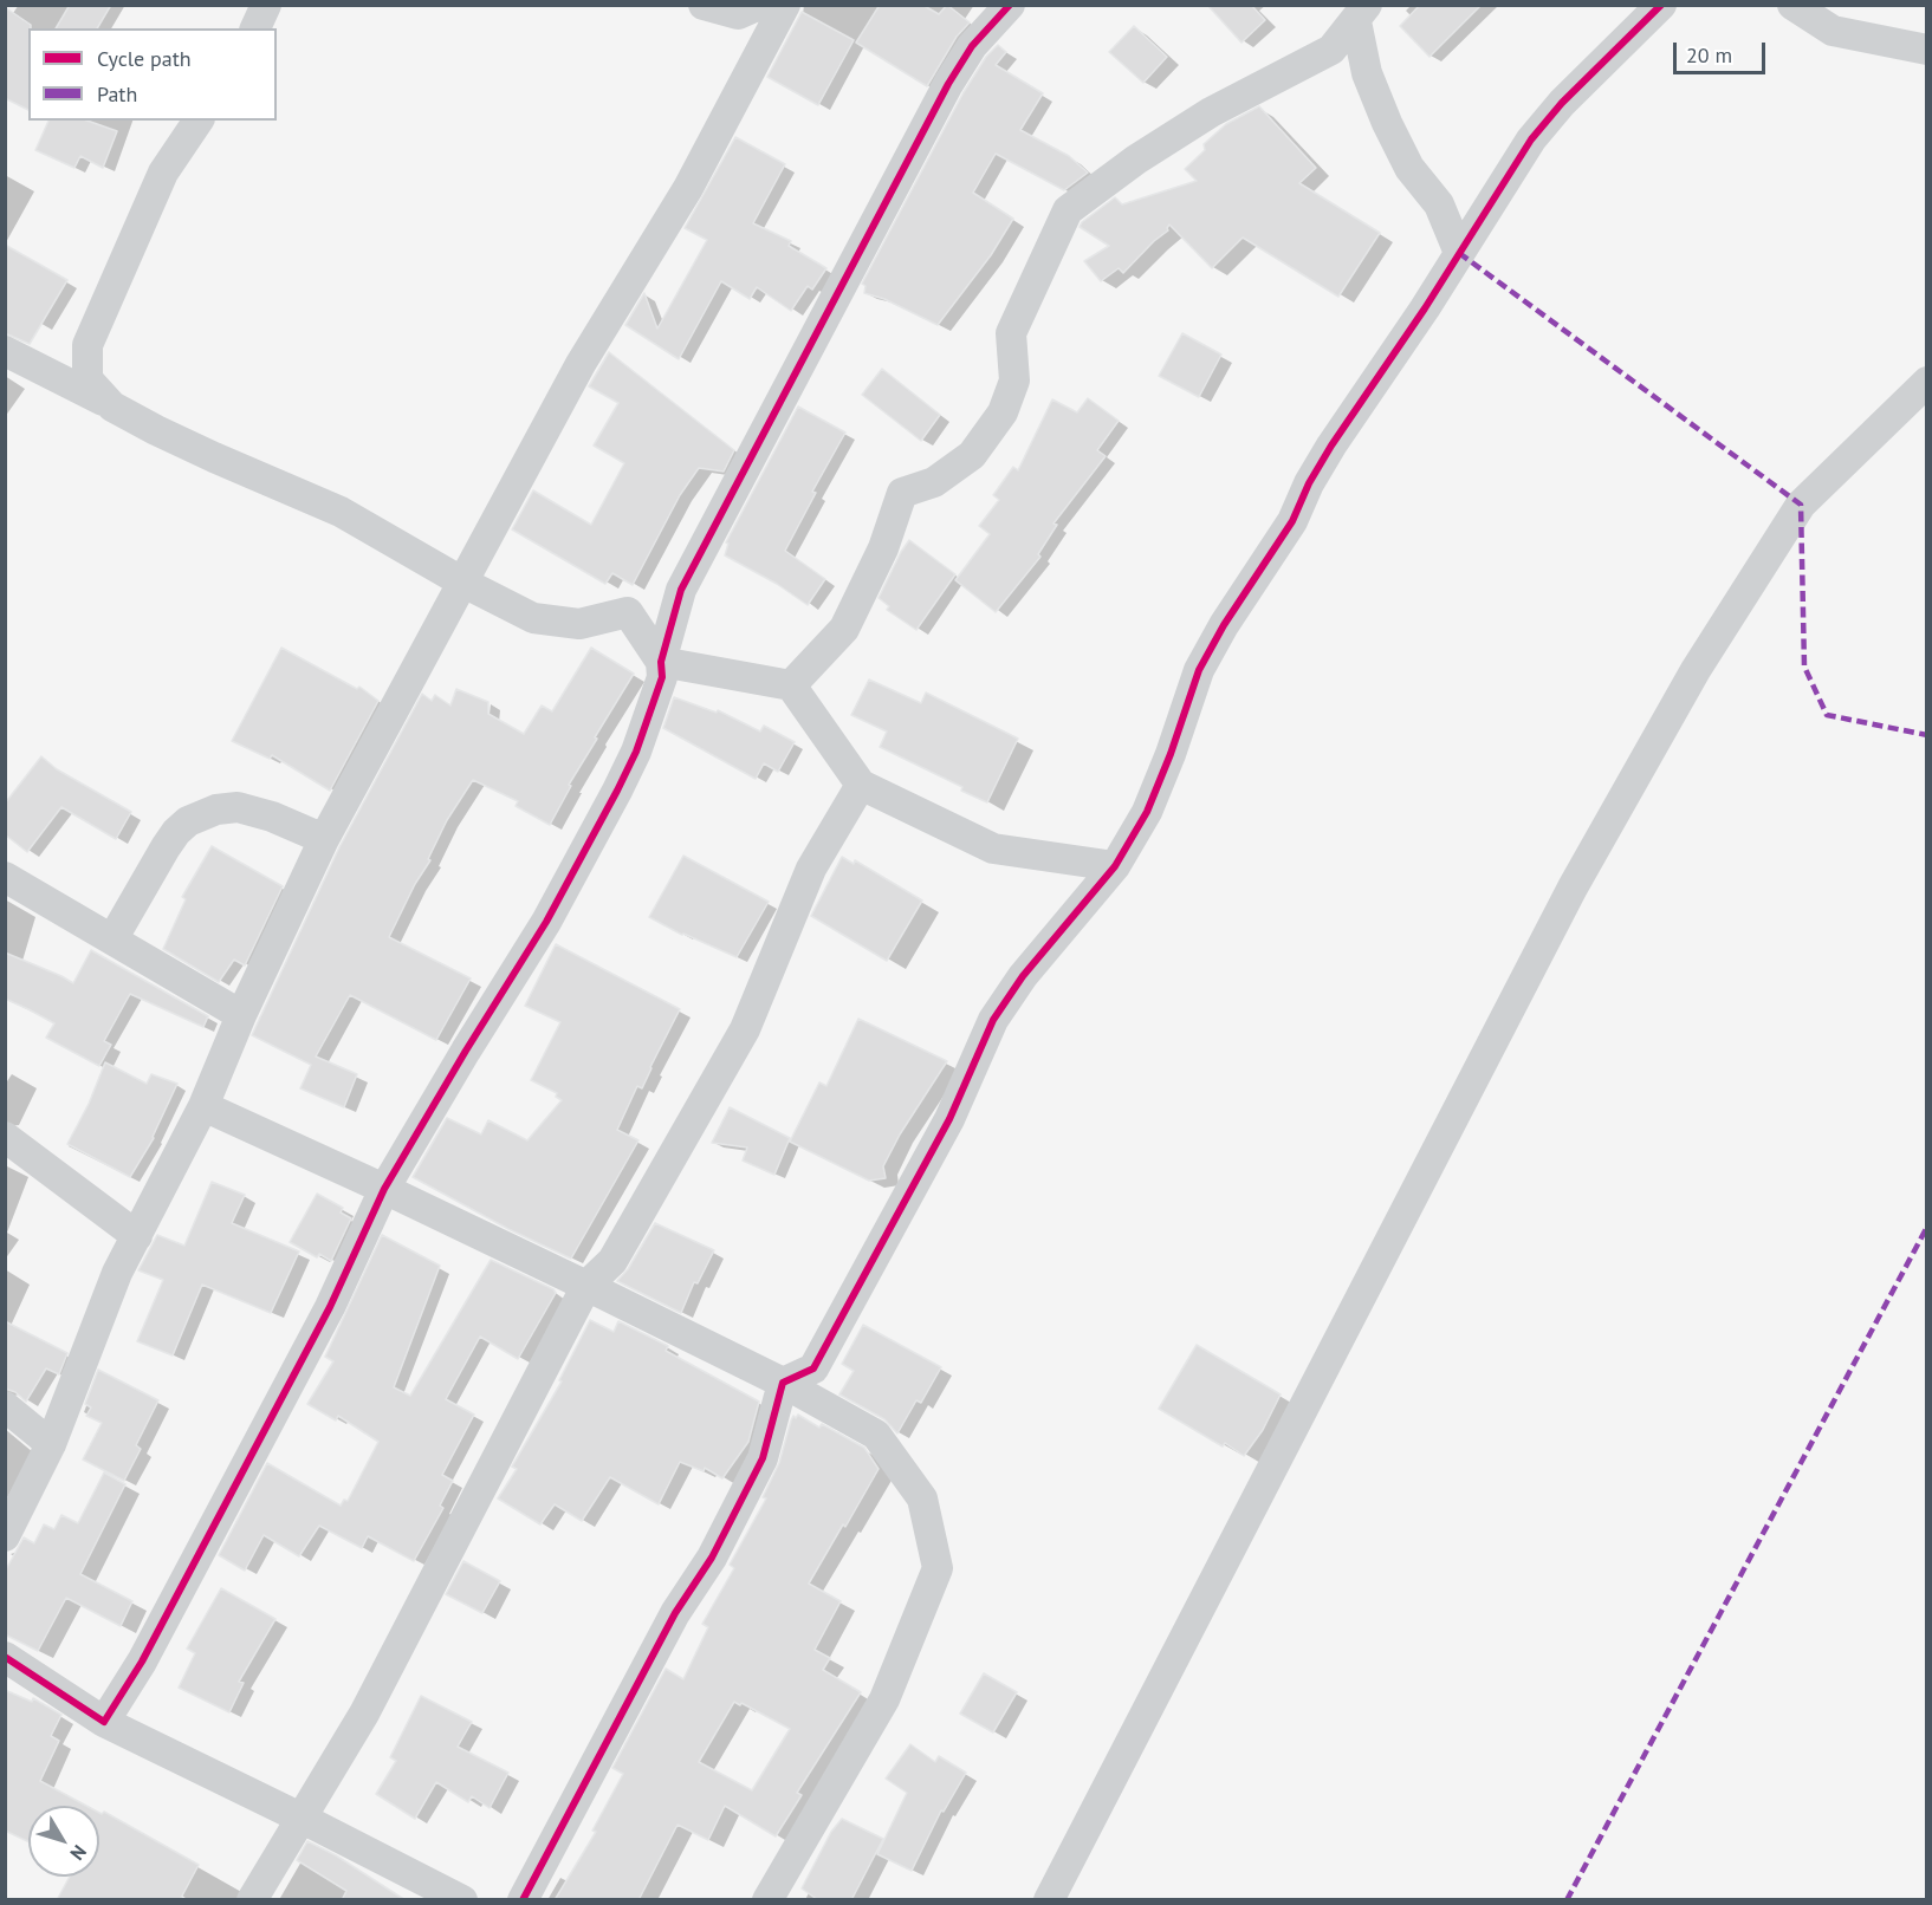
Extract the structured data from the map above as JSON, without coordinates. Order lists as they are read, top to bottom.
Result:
{
  "legend": ["Cycle path", "Path"],
  "scale_bar": "20 m",
  "north": "bottom right"
}
